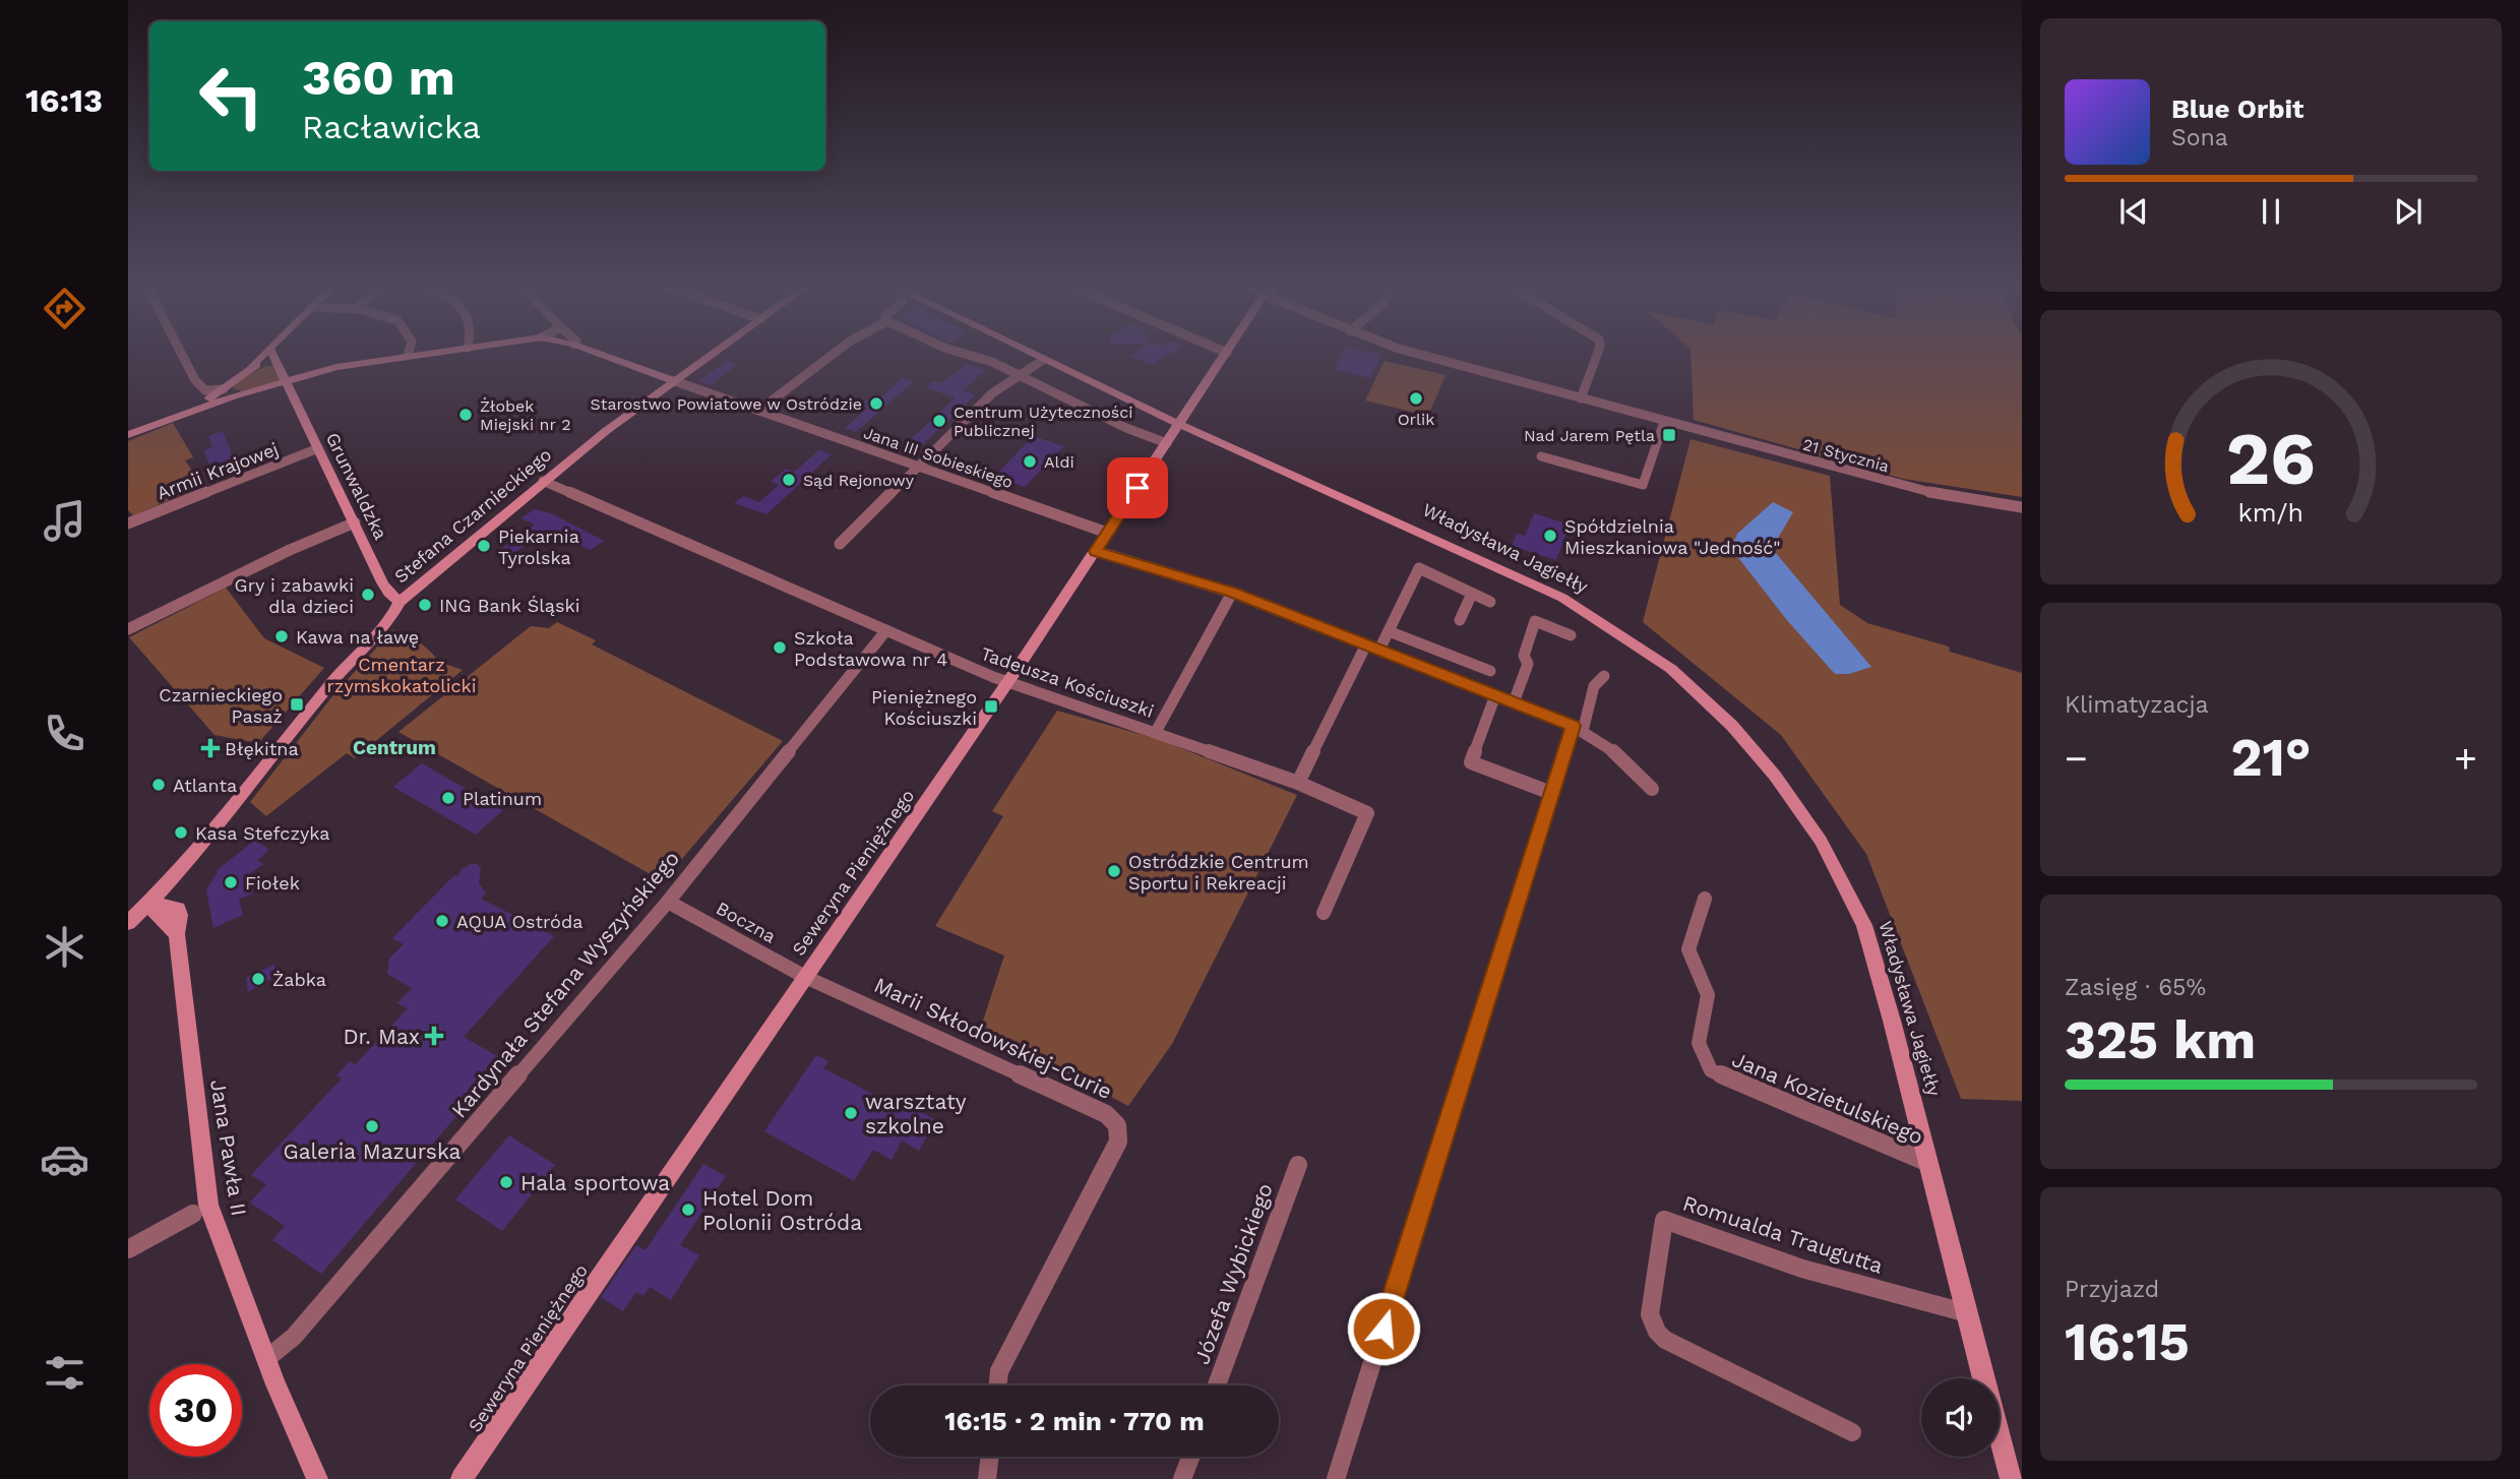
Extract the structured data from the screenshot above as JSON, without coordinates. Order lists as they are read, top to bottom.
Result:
{
  "streets": {
    "street": [
      "21 Stycznia",
      "Jana III Sobieskiego",
      "Armii Krajowej",
      "Grunwaldzka",
      "Stefana Czarnieckiego",
      "Władysława Jagiełły",
      "Tadeusza Kościuszki",
      "Seweryna Pieniężnego",
      "Boczna",
      "Kardynała Stefana Wyszyńskiego",
      "Marii Skłodowskiej-Curie",
      "Jana Kozietulskiego",
      "Jana Pawła II",
      "Romualda Traugutta",
      "Józefa Wybickiego"
    ]
  },
  "crossings": [
    ["Jana III Sobieskiego", "Stefana Czarnieckiego"],
    ["Jana III Sobieskiego", "Seweryna Pieniężnego"],
    ["Armii Krajowej", "Grunwaldzka"],
    ["Grunwaldzka", "Stefana Czarnieckiego"],
    ["Stefana Czarnieckiego", "Tadeusza Kościuszki"],
    ["Stefana Czarnieckiego", "Jana Pawła II"],
    ["Władysława Jagiełły", "Seweryna Pieniężnego"],
    ["Władysława Jagiełły", "Jana Kozietulskiego"],
    ["Władysława Jagiełły", "Romualda Traugutta"],
    ["Tadeusza Kościuszki", "Seweryna Pieniężnego"],
    ["Tadeusza Kościuszki", "Kardynała Stefana Wyszyńskiego"],
    ["Seweryna Pieniężnego", "Boczna"],
    ["Seweryna Pieniężnego", "Marii Skłodowskiej-Curie"],
    ["Boczna", "Kardynała Stefana Wyszyńskiego"],
    ["Boczna", "Marii Skłodowskiej-Curie"],
    ["Kardynała Stefana Wyszyńskiego", "Jana Pawła II"]
  ],
  "districts": ["Centrum"],
  "parks": ["Cmentarz rzymskokatolicki"],
  "places": {
    "other": [
      "Orlik",
      "Starostwo Powiatowe w Ostródzie",
      "Żłobek Miejski nr 2",
      "Centrum Użyteczności Publicznej",
      "Aldi",
      "Sąd Rejonowy",
      "Spółdzielnia Mieszkaniowa \"Jedność\"",
      "Piekarnia Tyrolska",
      "Gry i zabawki dla dzieci",
      "ING Bank Śląski",
      "Kawa na ławę",
      "Szkoła Podstawowa nr 4",
      "Atlanta",
      "Platinum",
      "Kasa Stefczyka",
      "Ostródzkie Centrum Sportu i Rekreacji",
      "Fiołek",
      "AQUA Ostróda",
      "Żabka",
      "warsztaty szkolne",
      "Galeria Mazurska",
      "Hala sportowa",
      "Hotel Dom Polonii Ostróda"
    ],
    "transit": ["Nad Jarem Pętla", "Czarnieckiego Pasaż", "Pieniężnego Kościuszki"],
    "health": ["Błękitna", "Dr. Max"]
  },
  "page": {
    "tabs": "16:13",
    "turn": ["360 m", "Racławicka"],
    "song": ["Blue Orbit", "Sona"],
    "tile": [
      "Klimatyzacja",
      ["Zasięg · 65%", "325 km"],
      ["Przyjazd", "16:15"]
    ],
    "heat": ["−", "21°", "+"],
    "limit": "30",
    "trip": "16:15 · 2 min · 770 m",
    "gauge": ["26", "km/h"]
  }
}
